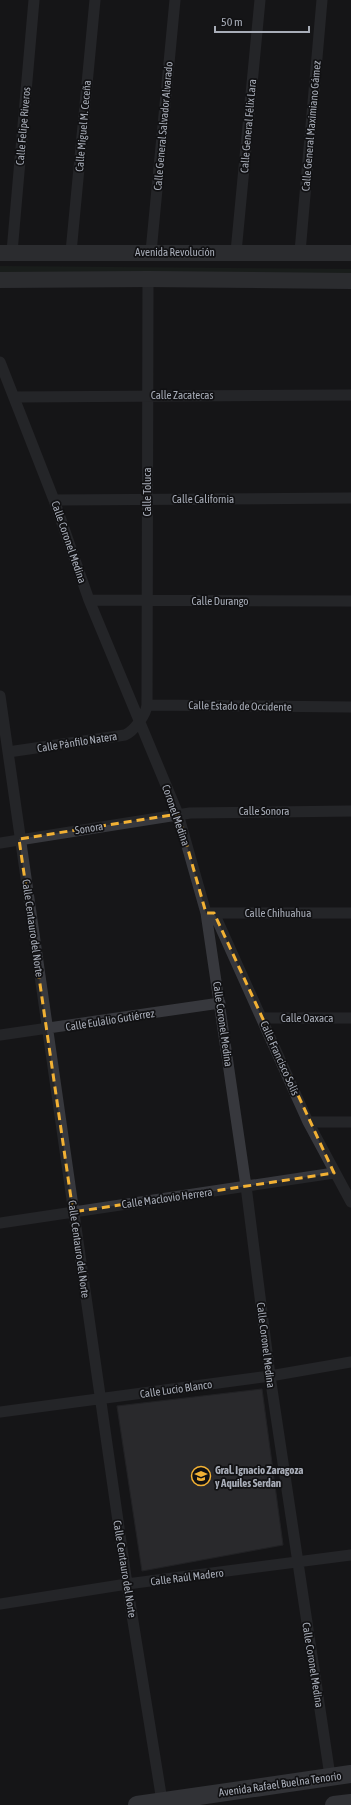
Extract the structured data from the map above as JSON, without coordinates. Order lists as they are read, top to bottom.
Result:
{
  "streets": {
    "main road": ["Avenida Rafael Buelna Tenorio"],
    "street": [
      "Calle Felipe Riveros",
      "Calle Miguel M. Ceceña",
      "Calle General Salvador Alvarado",
      "Calle General Félix Lara",
      "Calle General Maximiano Gámez",
      "Avenida Revolución",
      "Calle Zacatecas",
      "Calle Toluca",
      "Calle California",
      "Calle Coronel Medina",
      "Calle Durango",
      "Calle Estado de Occidente",
      "Calle Pánfilo Natera",
      "Calle Sonora",
      "Coronel Medina",
      "Sonora",
      "Calle Chihuahua",
      "Calle Centauro del Norte",
      "Calle Oaxaca",
      "Calle Eulalio Gutiérrez",
      "Calle Francisco Solís",
      "Calle Maclovio Herrera",
      "Calle Lucio Blanco",
      "Calle Raúl Madero"
    ]
  },
  "crossings": [
    ["Calle Felipe Riveros", "Avenida Revolución"],
    ["Calle Miguel M. Ceceña", "Avenida Revolución"],
    ["Calle General Salvador Alvarado", "Avenida Revolución"],
    ["Calle General Félix Lara", "Avenida Revolución"],
    ["Calle General Maximiano Gámez", "Avenida Revolución"],
    ["Calle Zacatecas", "Calle Toluca"],
    ["Calle Zacatecas", "Calle Coronel Medina"],
    ["Calle Toluca", "Calle California"],
    ["Calle Toluca", "Calle Durango"],
    ["Calle Toluca", "Calle Estado de Occidente"],
    ["Calle California", "Calle Coronel Medina"],
    ["Calle Coronel Medina", "Calle Durango"],
    ["Calle Coronel Medina", "Calle Pánfilo Natera"],
    ["Calle Coronel Medina", "Coronel Medina"],
    ["Calle Coronel Medina", "Calle Chihuahua"],
    ["Calle Coronel Medina", "Calle Eulalio Gutiérrez"],
    ["Calle Coronel Medina", "Calle Francisco Solís"],
    ["Calle Coronel Medina", "Calle Maclovio Herrera"],
    ["Calle Coronel Medina", "Calle Lucio Blanco"],
    ["Calle Coronel Medina", "Calle Raúl Madero"],
    ["Calle Coronel Medina", "Avenida Rafael Buelna Tenorio"],
    ["Calle Pánfilo Natera", "Coronel Medina"],
    ["Calle Pánfilo Natera", "Calle Centauro del Norte"],
    ["Calle Sonora", "Coronel Medina"],
    ["Calle Sonora", "Sonora"],
    ["Coronel Medina", "Sonora"],
    ["Coronel Medina", "Calle Chihuahua"],
    ["Coronel Medina", "Calle Francisco Solís"],
    ["Sonora", "Calle Centauro del Norte"],
    ["Calle Chihuahua", "Calle Francisco Solís"],
    ["Calle Centauro del Norte", "Calle Eulalio Gutiérrez"],
    ["Calle Centauro del Norte", "Calle Maclovio Herrera"],
    ["Calle Centauro del Norte", "Calle Lucio Blanco"],
    ["Calle Centauro del Norte", "Calle Raúl Madero"],
    ["Calle Centauro del Norte", "Avenida Rafael Buelna Tenorio"],
    ["Calle Oaxaca", "Calle Francisco Solís"],
    ["Calle Francisco Solís", "Calle Maclovio Herrera"]
  ],
  "places": {
    "school or university": ["Gral. Ignacio Zaragoza y Aquiles Serdan"]
  },
  "scale_bar": "50 m"
}
